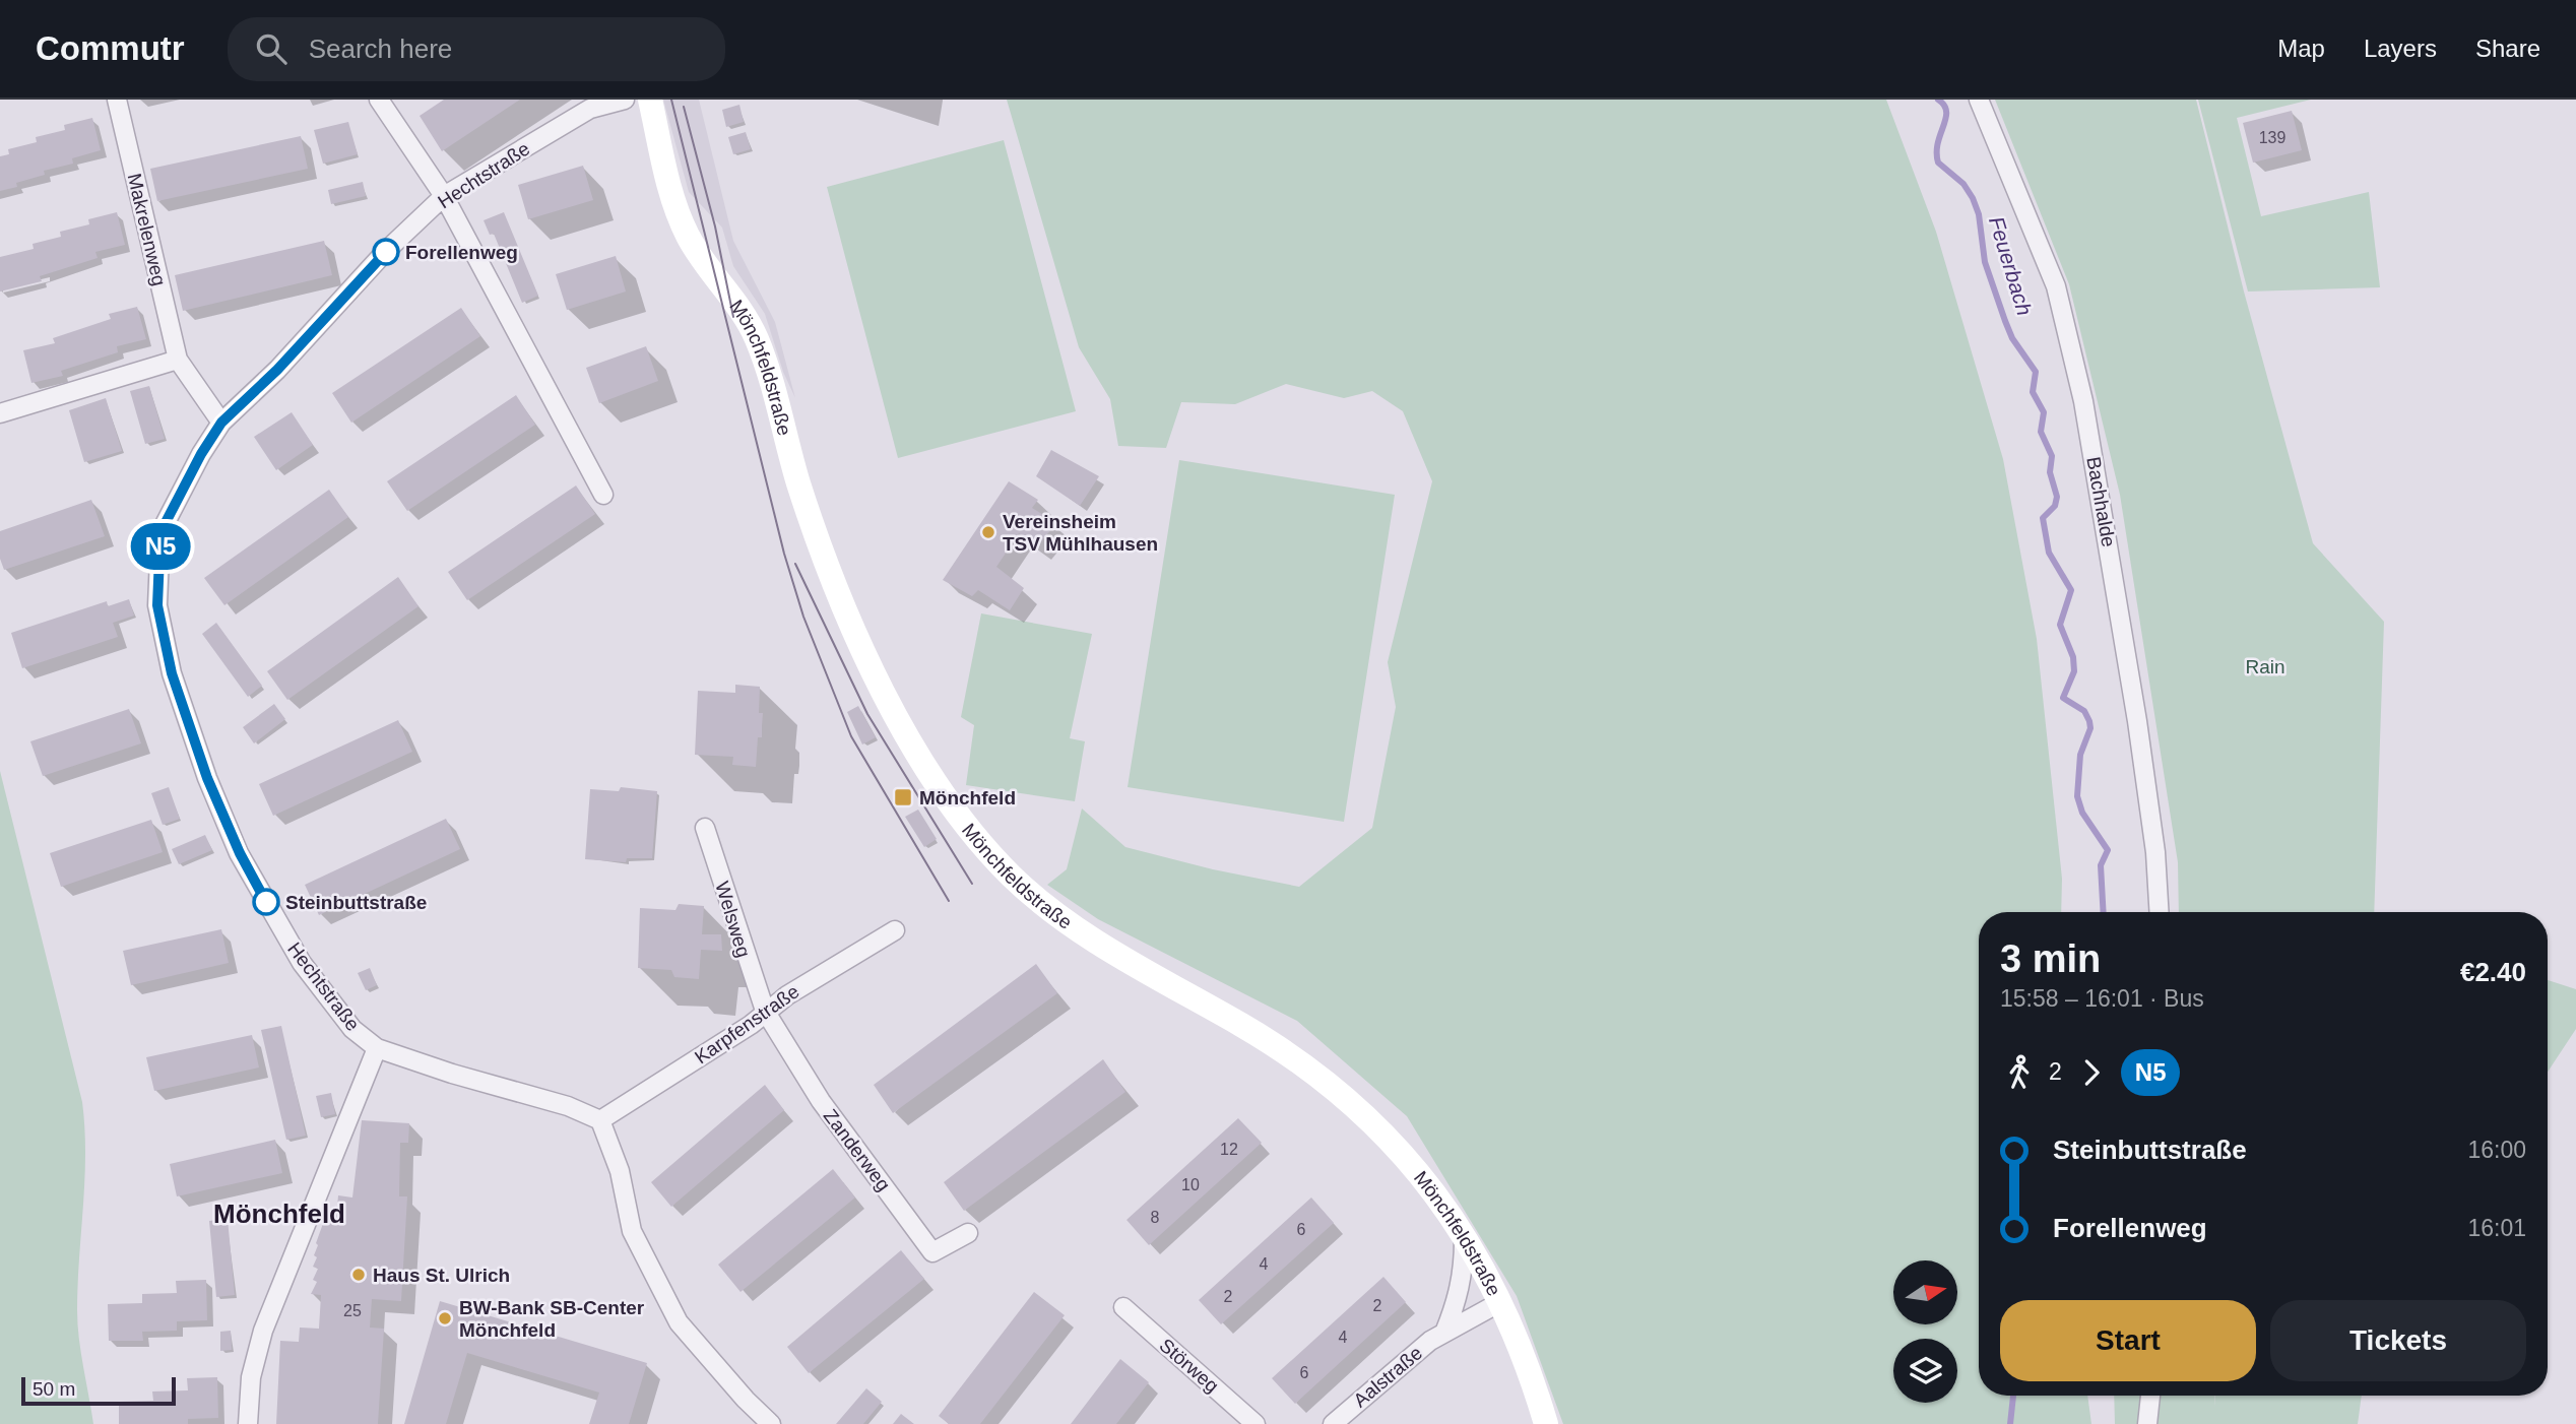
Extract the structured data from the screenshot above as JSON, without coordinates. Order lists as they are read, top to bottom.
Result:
{
  "streets": {
    "main road": ["Mönchfeldstraße"],
    "street": [
      "Hechtstraße",
      "Makrelenweg",
      "Bachhalde",
      "Welsweg",
      "Karpfenstraße",
      "Zanderweg",
      "Störweg",
      "Aalstraße"
    ]
  },
  "crossings": [
    ["Hechtstraße", "Makrelenweg"],
    ["Hechtstraße", "Karpfenstraße"],
    ["Mönchfeldstraße", "Aalstraße"],
    ["Welsweg", "Karpfenstraße"],
    ["Welsweg", "Zanderweg"],
    ["Karpfenstraße", "Zanderweg"]
  ],
  "districts": ["Mönchfeld"],
  "water": ["Feuerbach"],
  "parks": ["Rain"],
  "places": {
    "other": [
      "Forellenweg",
      "Vereinsheim TSV Mühlhausen",
      "Steinbuttstraße",
      "Haus St. Ulrich",
      "BW-Bank SB-Center Mönchfeld"
    ],
    "transit": ["Mönchfeld"]
  },
  "lines": ["bus line N5"],
  "house_numbers": [
    "139",
    "12",
    "10",
    "8",
    "6",
    "4",
    "2",
    "2",
    "25",
    "4",
    "6"
  ],
  "scale_bar": "50 m",
  "north": "right",
  "page": {
    "header": "Commutr",
    "search": "Search here",
    "nav": ["Map", "Layers", "Share"],
    "on_map": "N5",
    "heading": ["3 min", "15:58 – 16:01 · Bus", "€2.40"],
    "legs": ["2", "N5"],
    "list": [
      {
        "name": "Steinbuttstraße",
        "value": "16:00"
      },
      {
        "name": "Forellenweg",
        "value": "16:01"
      }
    ],
    "buttons": ["Start", "Tickets"],
    "scale": "50 m"
  }
}
